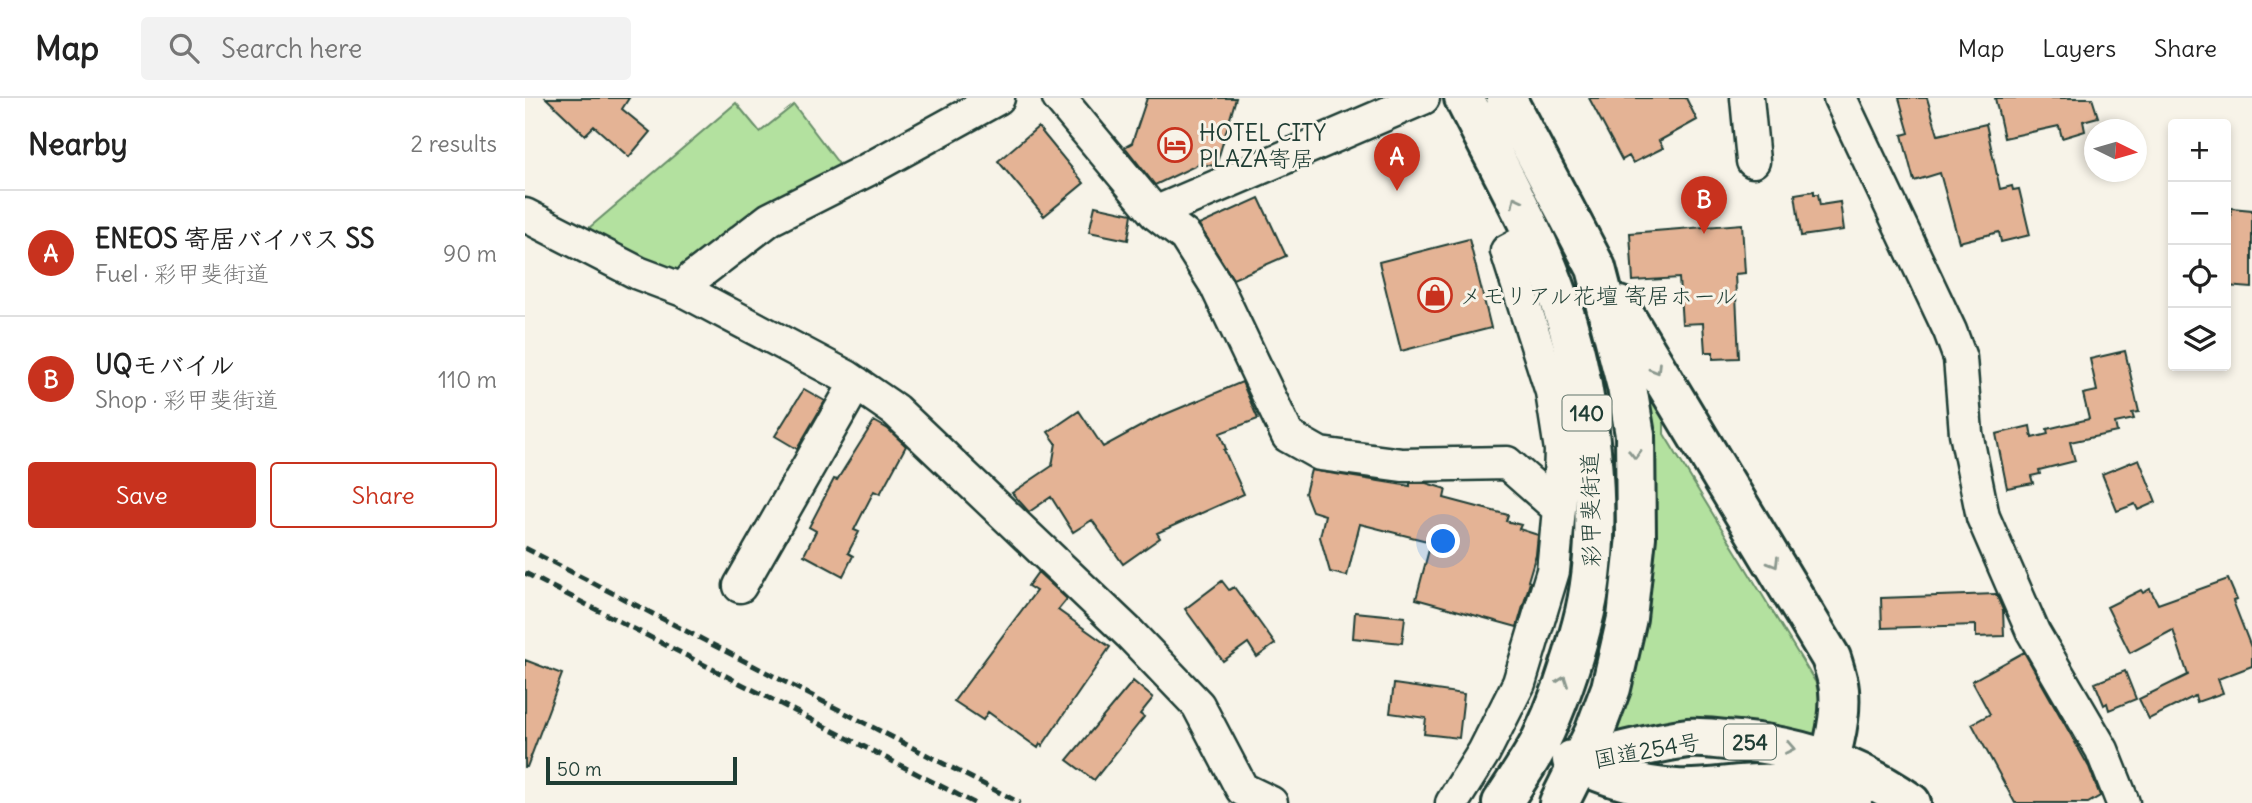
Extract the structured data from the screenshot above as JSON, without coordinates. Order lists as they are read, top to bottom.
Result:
{
  "streets": {
    "highway": [
      "140",
      "彩甲斐街道",
      "254",
      "国道254号"
    ]
  },
  "crossings": [
    ["彩甲斐街道", "国道254号"]
  ],
  "places": {
    "hotel": ["HOTEL CITY PLAZA寄居"],
    "shop": ["メモリアル花壇 寄居ホール"]
  },
  "scale_bar": "50 m",
  "north": "right",
  "page": {
    "header": "Map",
    "search": "Search here",
    "nav": ["Map", "Layers", "Share"],
    "heading": ["Nearby", "2 results"],
    "map_buttons": ["+", "−"],
    "pins": ["A", "B"],
    "list": [
      {
        "mark": "A",
        "name": "ENEOS 寄居バイパス SS",
        "note": "Fuel · 彩甲斐街道",
        "value": "90 m"
      },
      {
        "mark": "B",
        "name": "UQモバイル",
        "note": "Shop · 彩甲斐街道",
        "value": "110 m"
      }
    ],
    "buttons": ["Save", "Share"],
    "scale": "50 m"
  }
}
